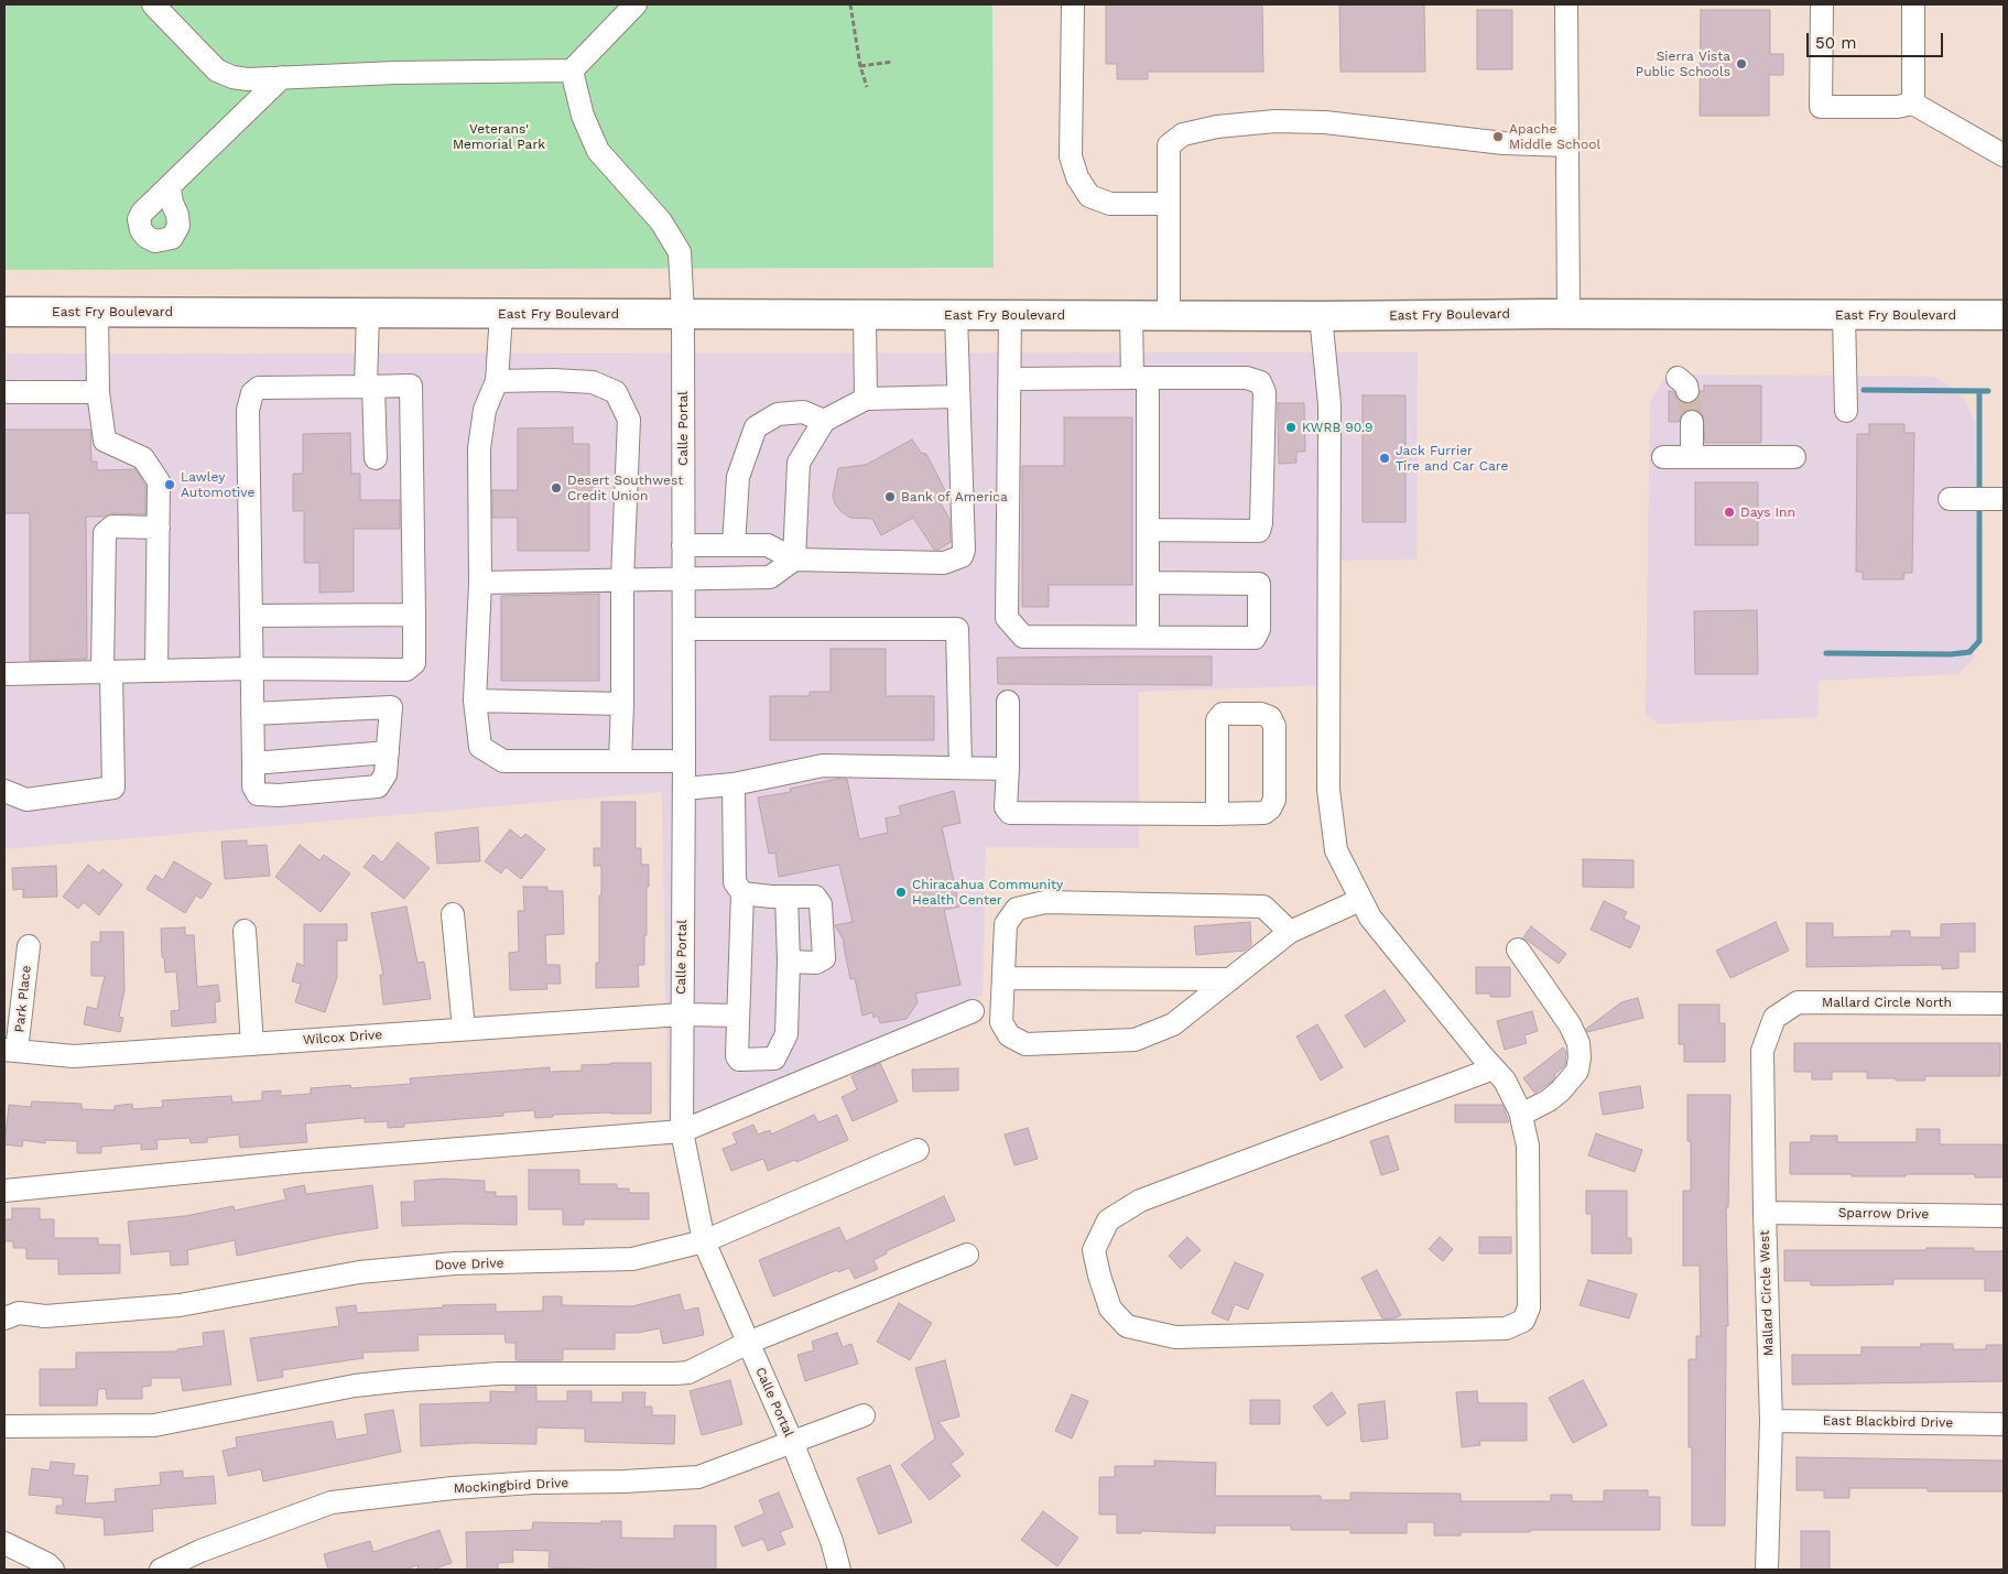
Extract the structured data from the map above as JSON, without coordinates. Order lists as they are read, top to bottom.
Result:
{
  "streets": {
    "main road": ["East Fry Boulevard"],
    "street": [
      "Calle Portal",
      "Park Place",
      "Mallard Circle North",
      "Wilcox Drive",
      "Sparrow Drive",
      "Dove Drive",
      "Mallard Circle West",
      "East Blackbird Drive",
      "Mockingbird Drive"
    ]
  },
  "crossings": [
    ["East Fry Boulevard", "Calle Portal"],
    ["Calle Portal", "Wilcox Drive"],
    ["Calle Portal", "Dove Drive"],
    ["Calle Portal", "Mockingbird Drive"],
    ["Park Place", "Wilcox Drive"],
    ["Mallard Circle North", "Mallard Circle West"],
    ["Sparrow Drive", "Mallard Circle West"],
    ["Mallard Circle West", "East Blackbird Drive"]
  ],
  "parks": ["Veterans' Memorial Park"],
  "places": [
    "Sierra Vista Public Schools",
    "Apache Middle School",
    "KWRB 90.9",
    "Jack Furrier Tire and Car Care",
    "Lawley Automotive",
    "Desert Southwest Credit Union",
    "Bank of America",
    "Days Inn",
    "Chiracahua Community Health Center"
  ],
  "scale_bar": "50 m"
}
